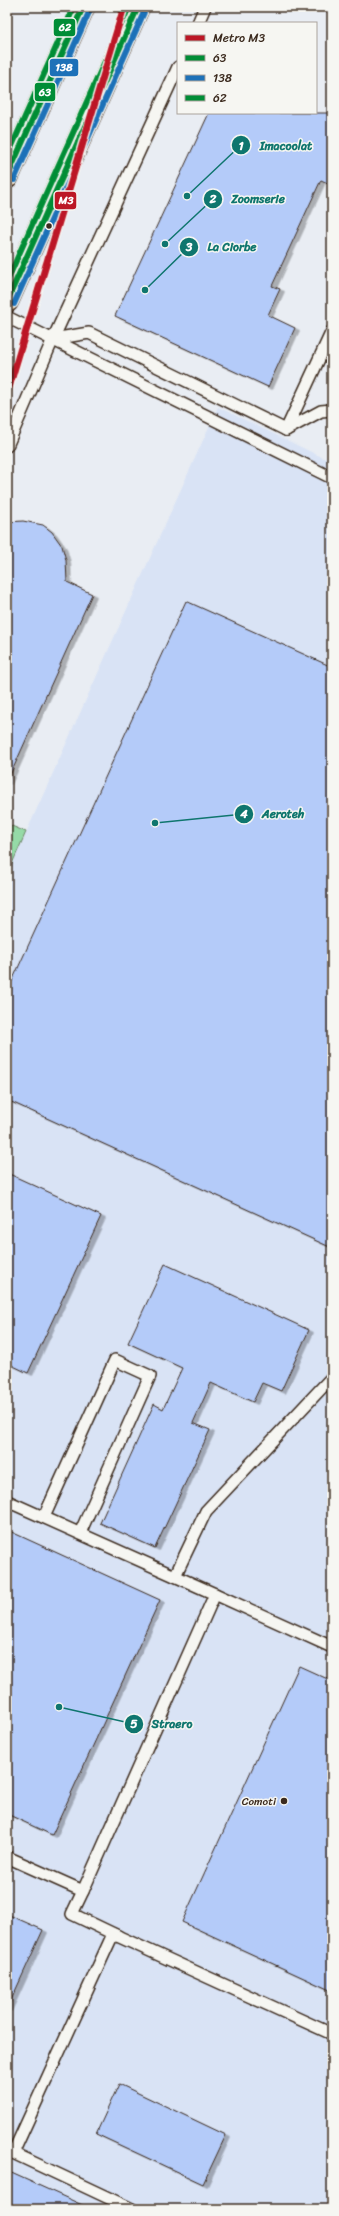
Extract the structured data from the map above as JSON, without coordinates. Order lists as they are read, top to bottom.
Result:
{
  "places": [
    "Imacoolat",
    "Zoomserie",
    "La Ciorbe",
    "Aeroteh",
    "Straero",
    "Comoti"
  ],
  "lines": [
    "metro line M3",
    "transit line 63",
    "transit line 62",
    "transit line 138"
  ],
  "legend": [
    "Metro M3",
    "63",
    "138",
    "62"
  ]
}
